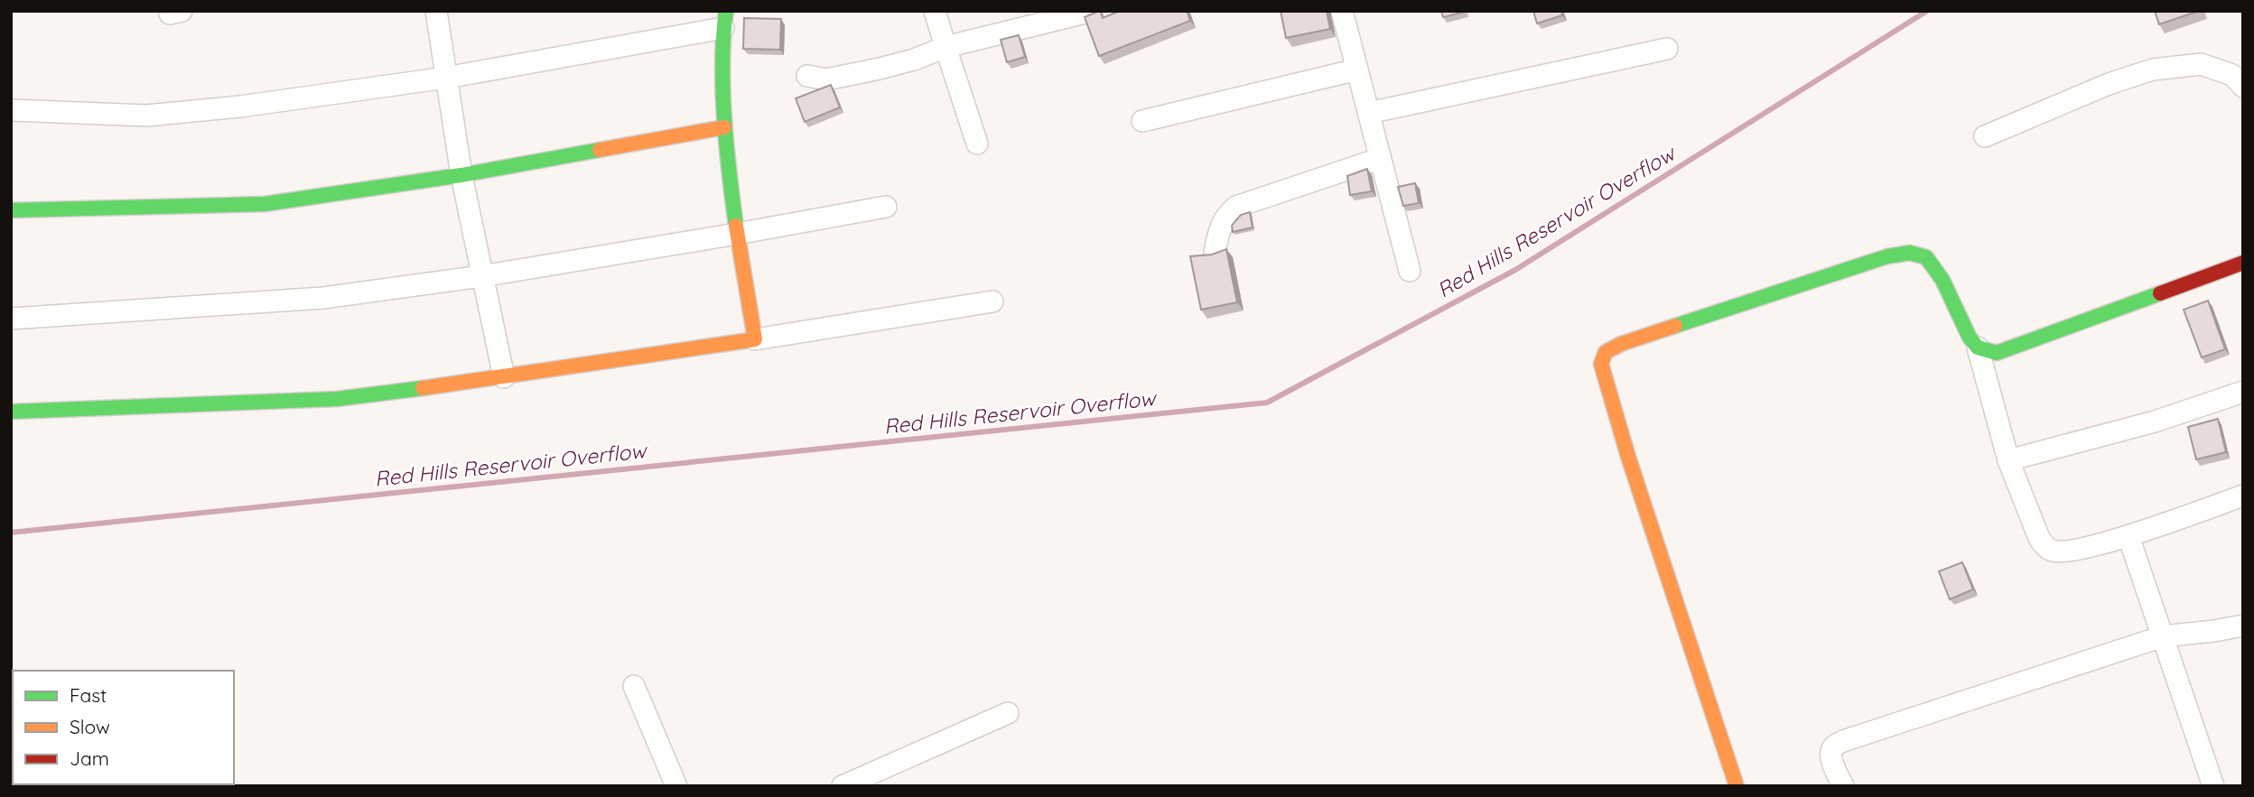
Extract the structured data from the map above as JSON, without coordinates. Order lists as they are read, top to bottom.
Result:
{
  "water": ["Red Hills Reservoir Overflow"],
  "legend": ["Fast", "Slow", "Jam"]
}
